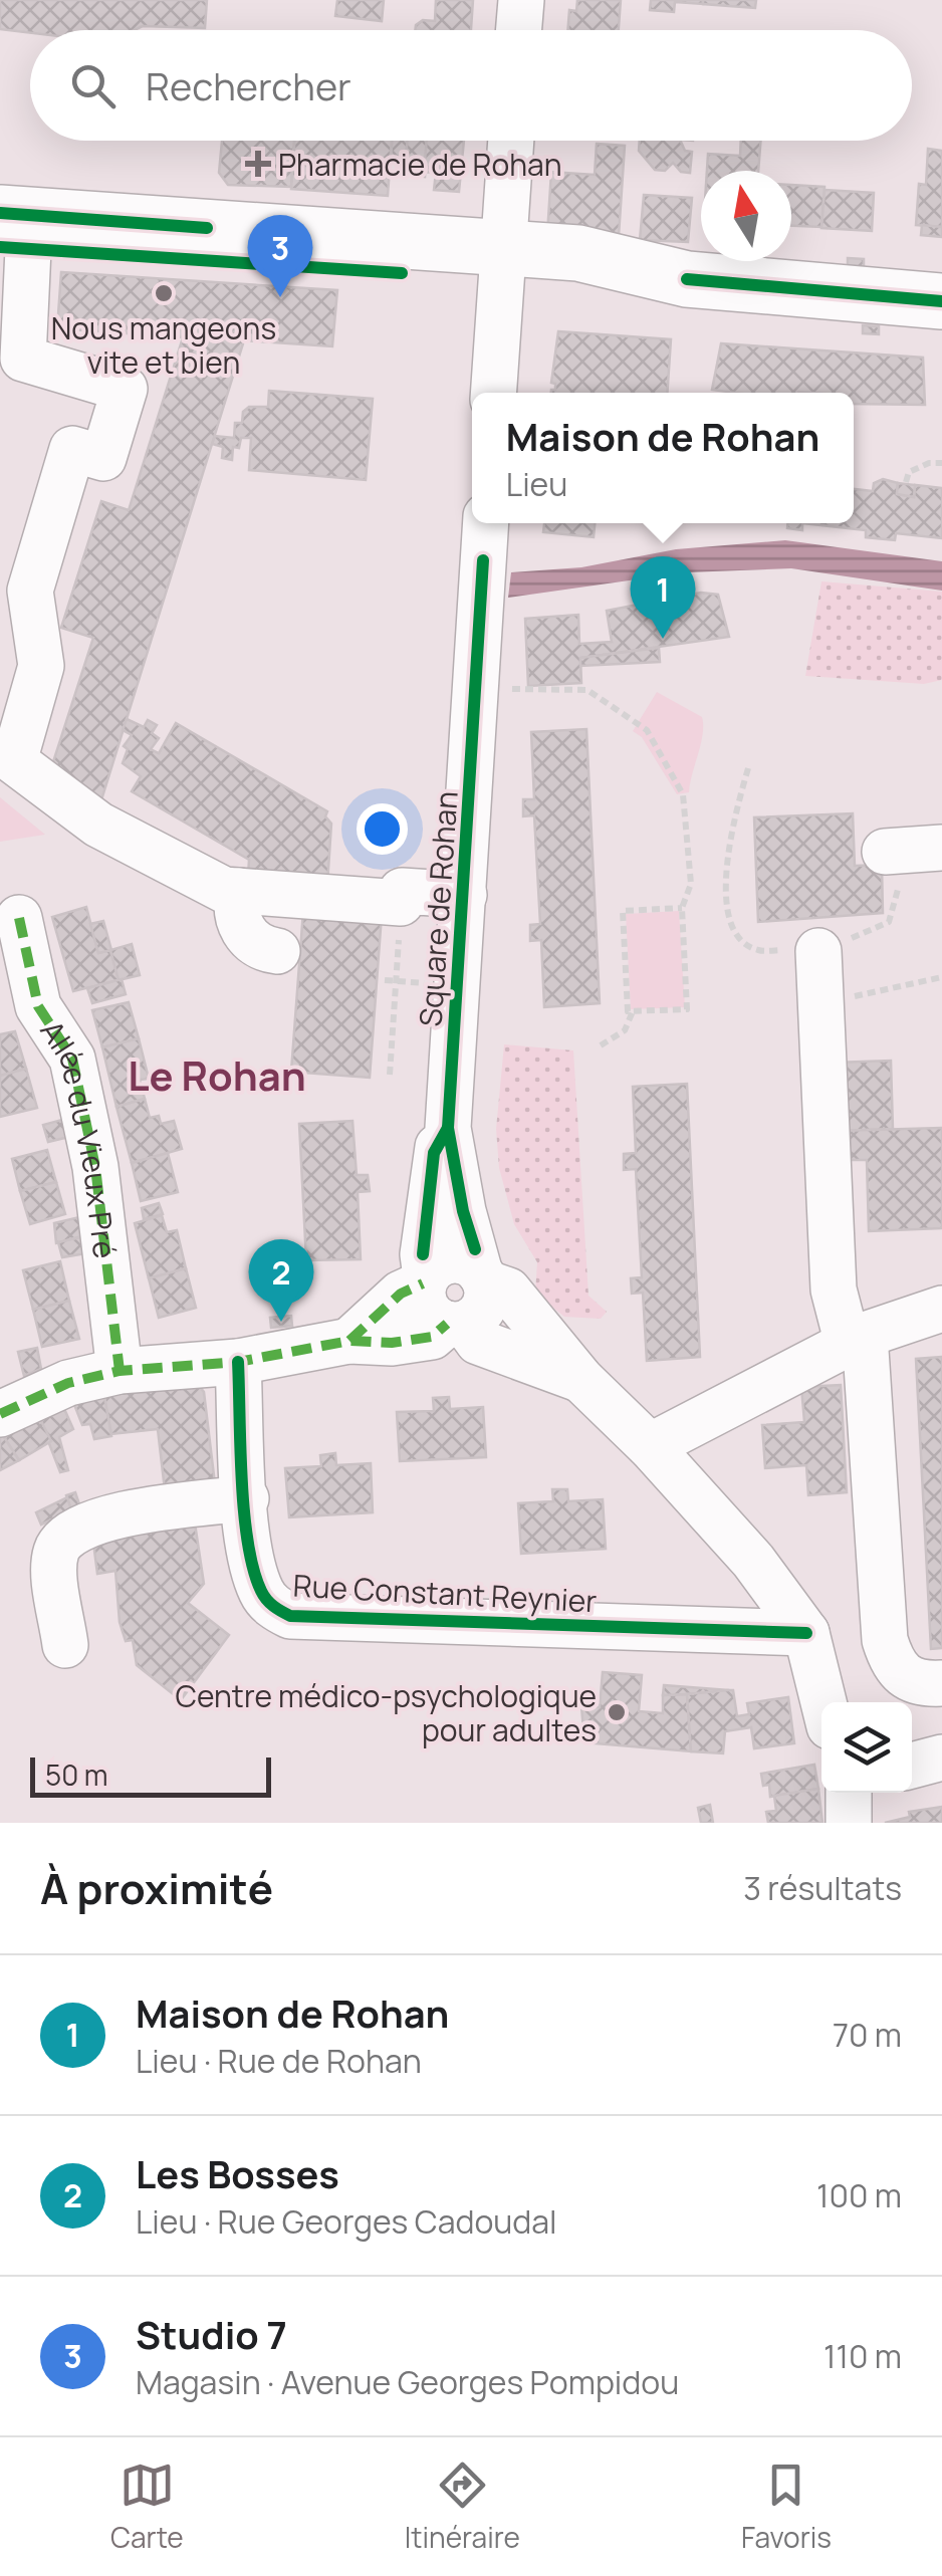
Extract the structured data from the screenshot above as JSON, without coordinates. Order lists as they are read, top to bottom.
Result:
{
  "streets": {
    "street": ["Square de Rohan", "Allée du Vieux Pré", "Rue Constant Reynier"]
  },
  "districts": ["Le Rohan"],
  "places": {
    "health": ["Pharmacie de Rohan"],
    "other": ["Nous mangeons vite et bien", "Centre médico-psychologique pour adultes"]
  },
  "scale_bar": "50 m",
  "north": "top",
  "page": {
    "search": "Rechercher",
    "pins": ["3", "1", "2"],
    "popup": ["Maison de Rohan", "Lieu"],
    "scale": "50 m",
    "heading": ["À proximité", "3 résultats"],
    "list": [
      {
        "mark": "1",
        "name": "Maison de Rohan",
        "note": "Lieu · Rue de Rohan",
        "value": "70 m"
      },
      {
        "mark": "2",
        "name": "Les Bosses",
        "note": "Lieu · Rue Georges Cadoudal",
        "value": "100 m"
      },
      {
        "mark": "3",
        "name": "Studio 7",
        "note": "Magasin · Avenue Georges Pompidou",
        "value": "110 m"
      }
    ],
    "nav": ["Carte", "Itinéraire", "Favoris"]
  }
}
